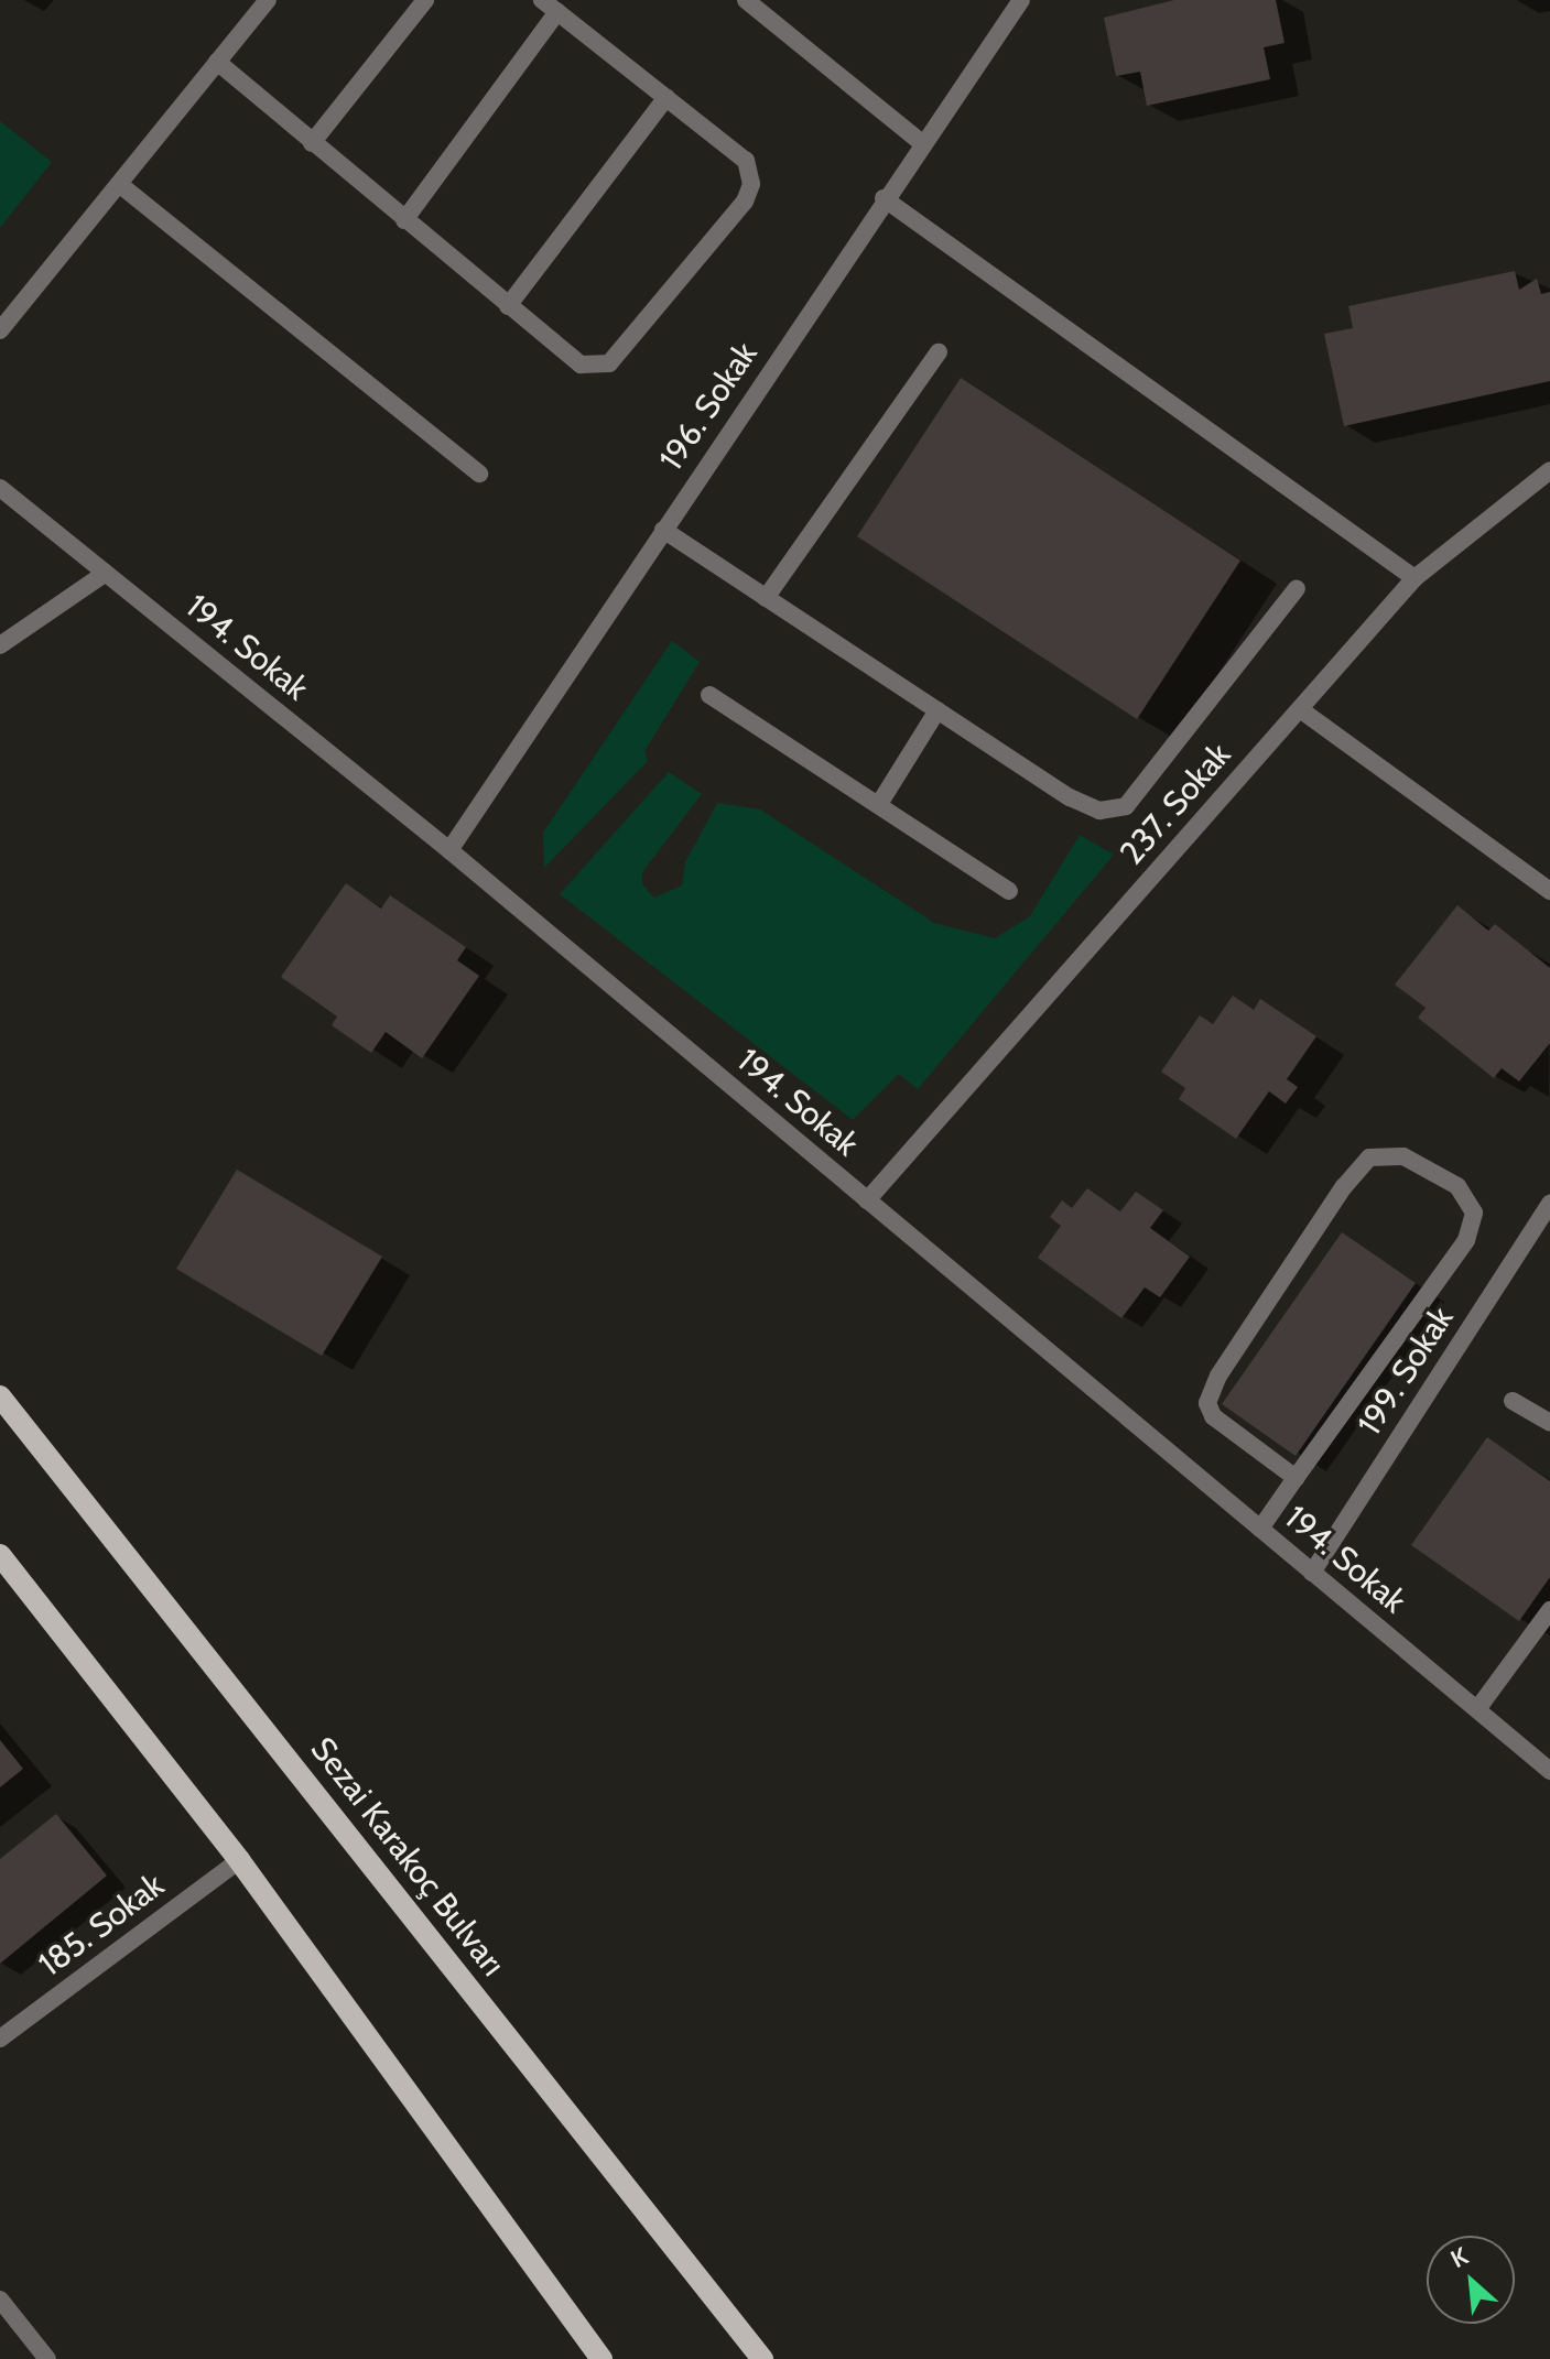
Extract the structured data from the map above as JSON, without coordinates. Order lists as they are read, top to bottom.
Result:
{
  "streets": {
    "main road": ["Sezai Karakoç Bulvarı"],
    "street": [
      "196. Sokak",
      "194. Sokak",
      "237. Sokak",
      "199. Sokak",
      "185. Sokak"
    ]
  },
  "crossings": [
    ["196. Sokak", "194. Sokak"],
    ["194. Sokak", "237. Sokak"],
    ["194. Sokak", "199. Sokak"]
  ],
  "north": "top left"
}
